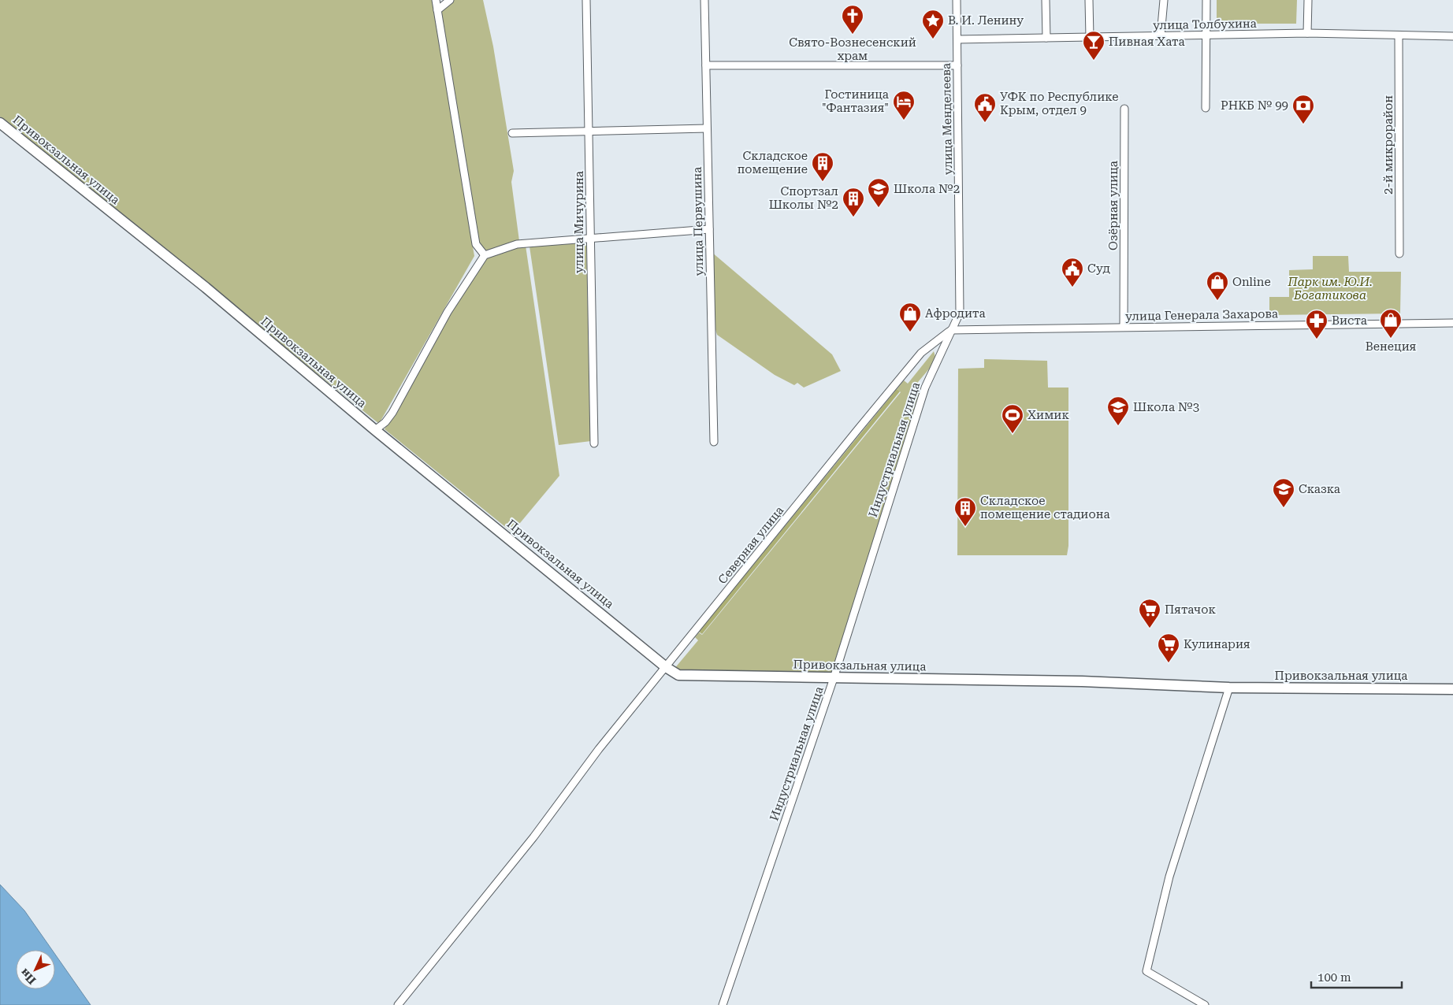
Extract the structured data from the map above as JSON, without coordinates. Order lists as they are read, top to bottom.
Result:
{
  "streets": {
    "main road": ["Привокзальная улица"],
    "street": [
      "улица Толбухина",
      "улица Менделеева",
      "2-й микрорайон",
      "Озёрная улица",
      "улица Первушина",
      "улица Мичурина",
      "улица Генерала Захарова",
      "Индустриальная улица",
      "Северная улица"
    ]
  },
  "crossings": [
    ["улица Толбухина", "улица Менделеева"],
    ["улица Толбухина", "2-й микрорайон"],
    ["улица Менделеева", "улица Генерала Захарова"],
    ["улица Менделеева", "Индустриальная улица"],
    ["улица Менделеева", "Северная улица"],
    ["Привокзальная улица", "Индустриальная улица"],
    ["Привокзальная улица", "Северная улица"],
    ["Озёрная улица", "улица Генерала Захарова"],
    ["улица Генерала Захарова", "Индустриальная улица"],
    ["улица Генерала Захарова", "Северная улица"],
    ["Индустриальная улица", "Северная улица"]
  ],
  "parks": ["Парк им. Ю.И. Богатикова"],
  "places": {
    "church": ["Свято-Вознесенский храм"],
    "place": ["В. И. Ленину"],
    "bar": ["Пивная Хата"],
    "hotel": ["Гостиница \"Фантазия\""],
    "public building": ["УФК по Республике Крым, отдел 9", "Суд"],
    "bank": ["РНКБ № 99"],
    "building": ["Складское помещение", "Спортзал Школы №2", "Складское помещение стадиона"],
    "school or university": ["Школа №2", "Школа №3", "Сказка"],
    "shop": ["Online", "Афродита", "Венеция"],
    "pharmacy": ["Виста"],
    "sports": ["Химик"],
    "supermarket": ["Пятачок", "Кулинария"]
  },
  "scale_bar": "100 m",
  "north": "bottom left"
}
